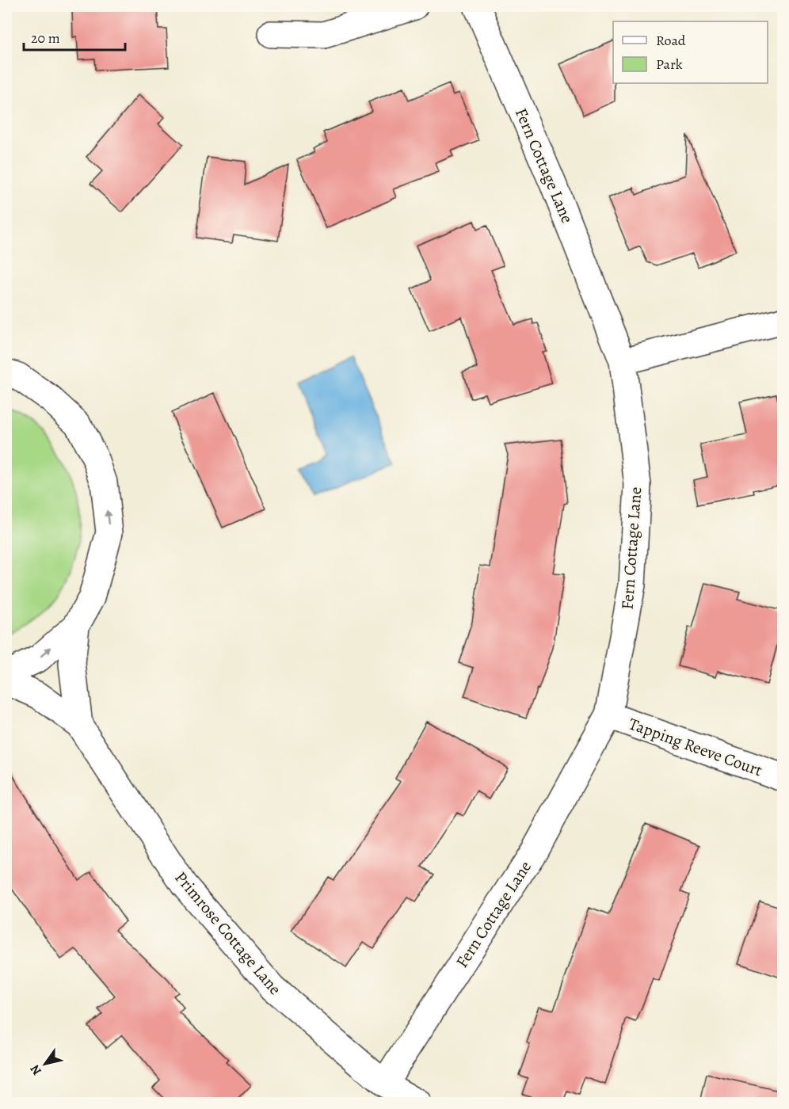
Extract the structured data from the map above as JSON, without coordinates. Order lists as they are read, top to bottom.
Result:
{
  "streets": {
    "street": ["Fern Cottage Lane", "Tapping Reeve Court", "Primrose Cottage Lane"]
  },
  "crossings": [
    ["Fern Cottage Lane", "Tapping Reeve Court"],
    ["Fern Cottage Lane", "Primrose Cottage Lane"]
  ],
  "legend": ["Road", "Park"],
  "scale_bar": "20 m",
  "north": "bottom left"
}
